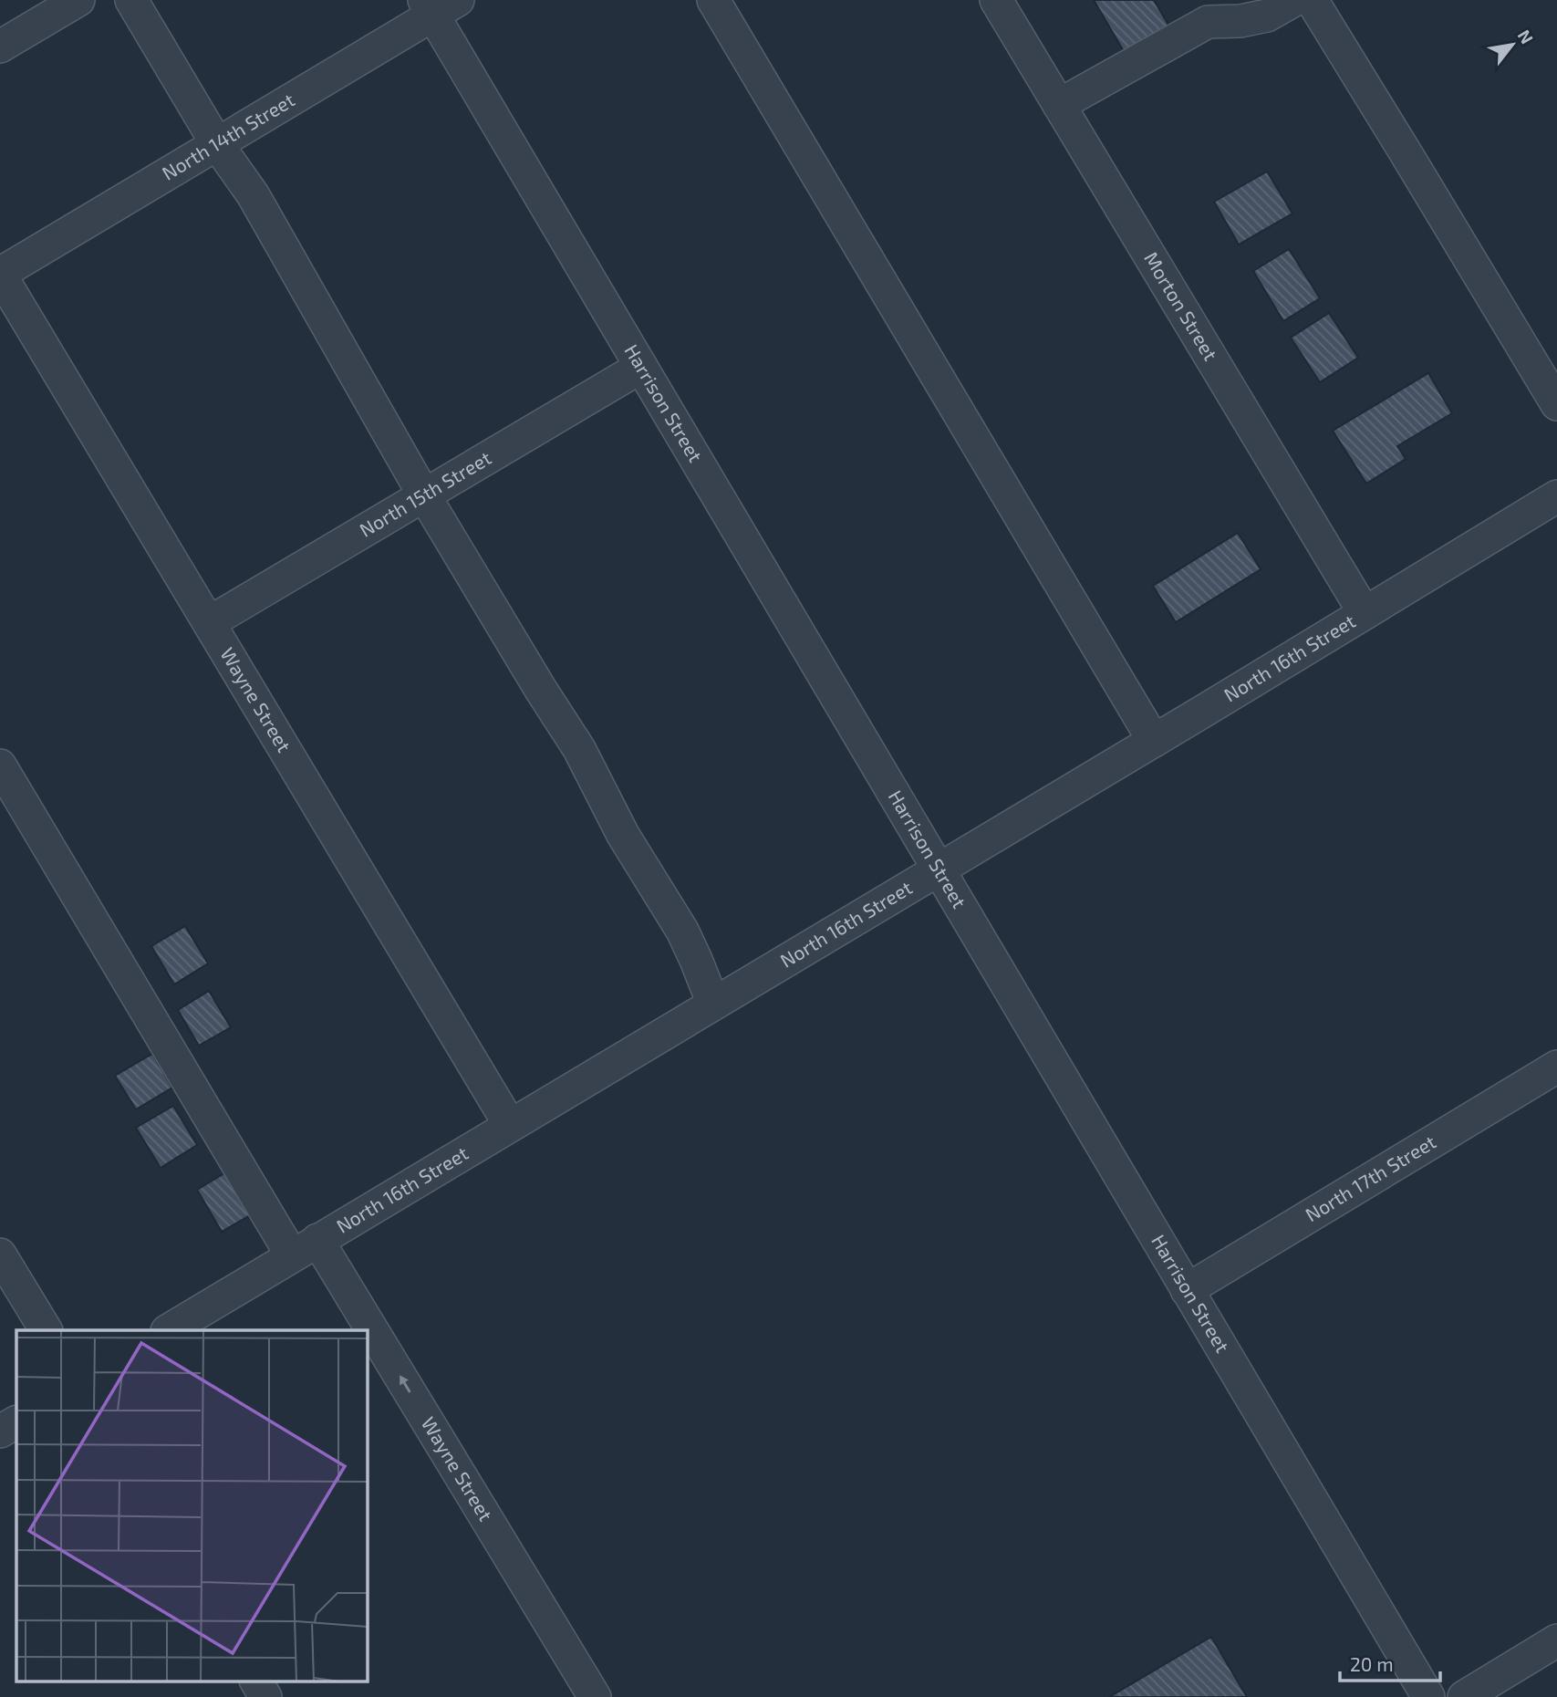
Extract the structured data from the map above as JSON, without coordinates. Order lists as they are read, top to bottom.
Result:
{
  "streets": {
    "street": [
      "North 14th Street",
      "Morton Street",
      "Harrison Street",
      "North 15th Street",
      "North 16th Street",
      "Wayne Street",
      "North 17th Street"
    ]
  },
  "crossings": [
    ["North 14th Street", "Harrison Street"],
    ["North 14th Street", "Wayne Street"],
    ["Morton Street", "North 16th Street"],
    ["Harrison Street", "North 15th Street"],
    ["Harrison Street", "North 16th Street"],
    ["Harrison Street", "North 17th Street"],
    ["North 15th Street", "Wayne Street"],
    ["North 16th Street", "Wayne Street"]
  ],
  "scale_bar": "20 m",
  "north": "top right"
}
